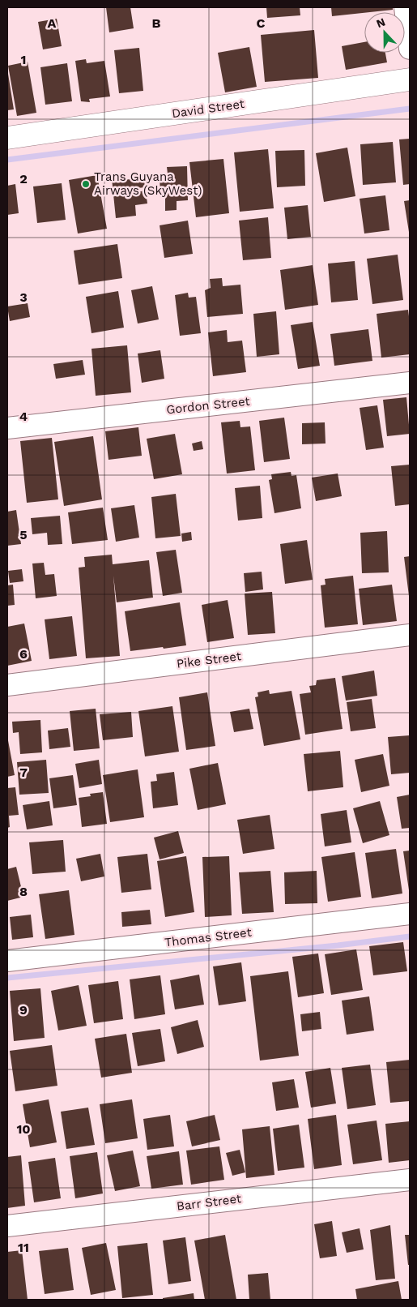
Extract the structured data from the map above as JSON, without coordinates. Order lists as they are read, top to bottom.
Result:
{
  "streets": {
    "street": [
      "David Street",
      "Gordon Street",
      "Pike Street",
      "Thomas Street",
      "Barr Street"
    ]
  },
  "places": ["Trans Guyana Airways (SkyWest)"],
  "north": "top",
  "grid": {
    "columns": ["A", "B", "C"],
    "rows": [
      "1",
      "2",
      "3",
      "4",
      "5",
      "6",
      "7",
      "8",
      "9",
      "10",
      "11"
    ]
  }
}
